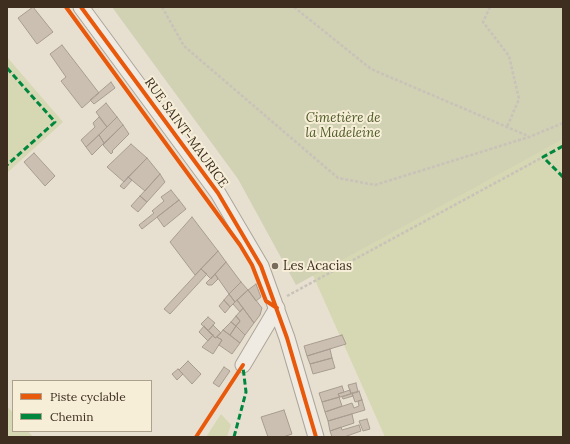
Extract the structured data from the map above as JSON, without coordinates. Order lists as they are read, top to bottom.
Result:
{
  "streets": {
    "street": ["RUE SAINT-MAURICE"]
  },
  "parks": ["Cimetière de la Madeleine"],
  "places": ["Les Acacias"],
  "legend": ["Piste cyclable", "Chemin"]
}
